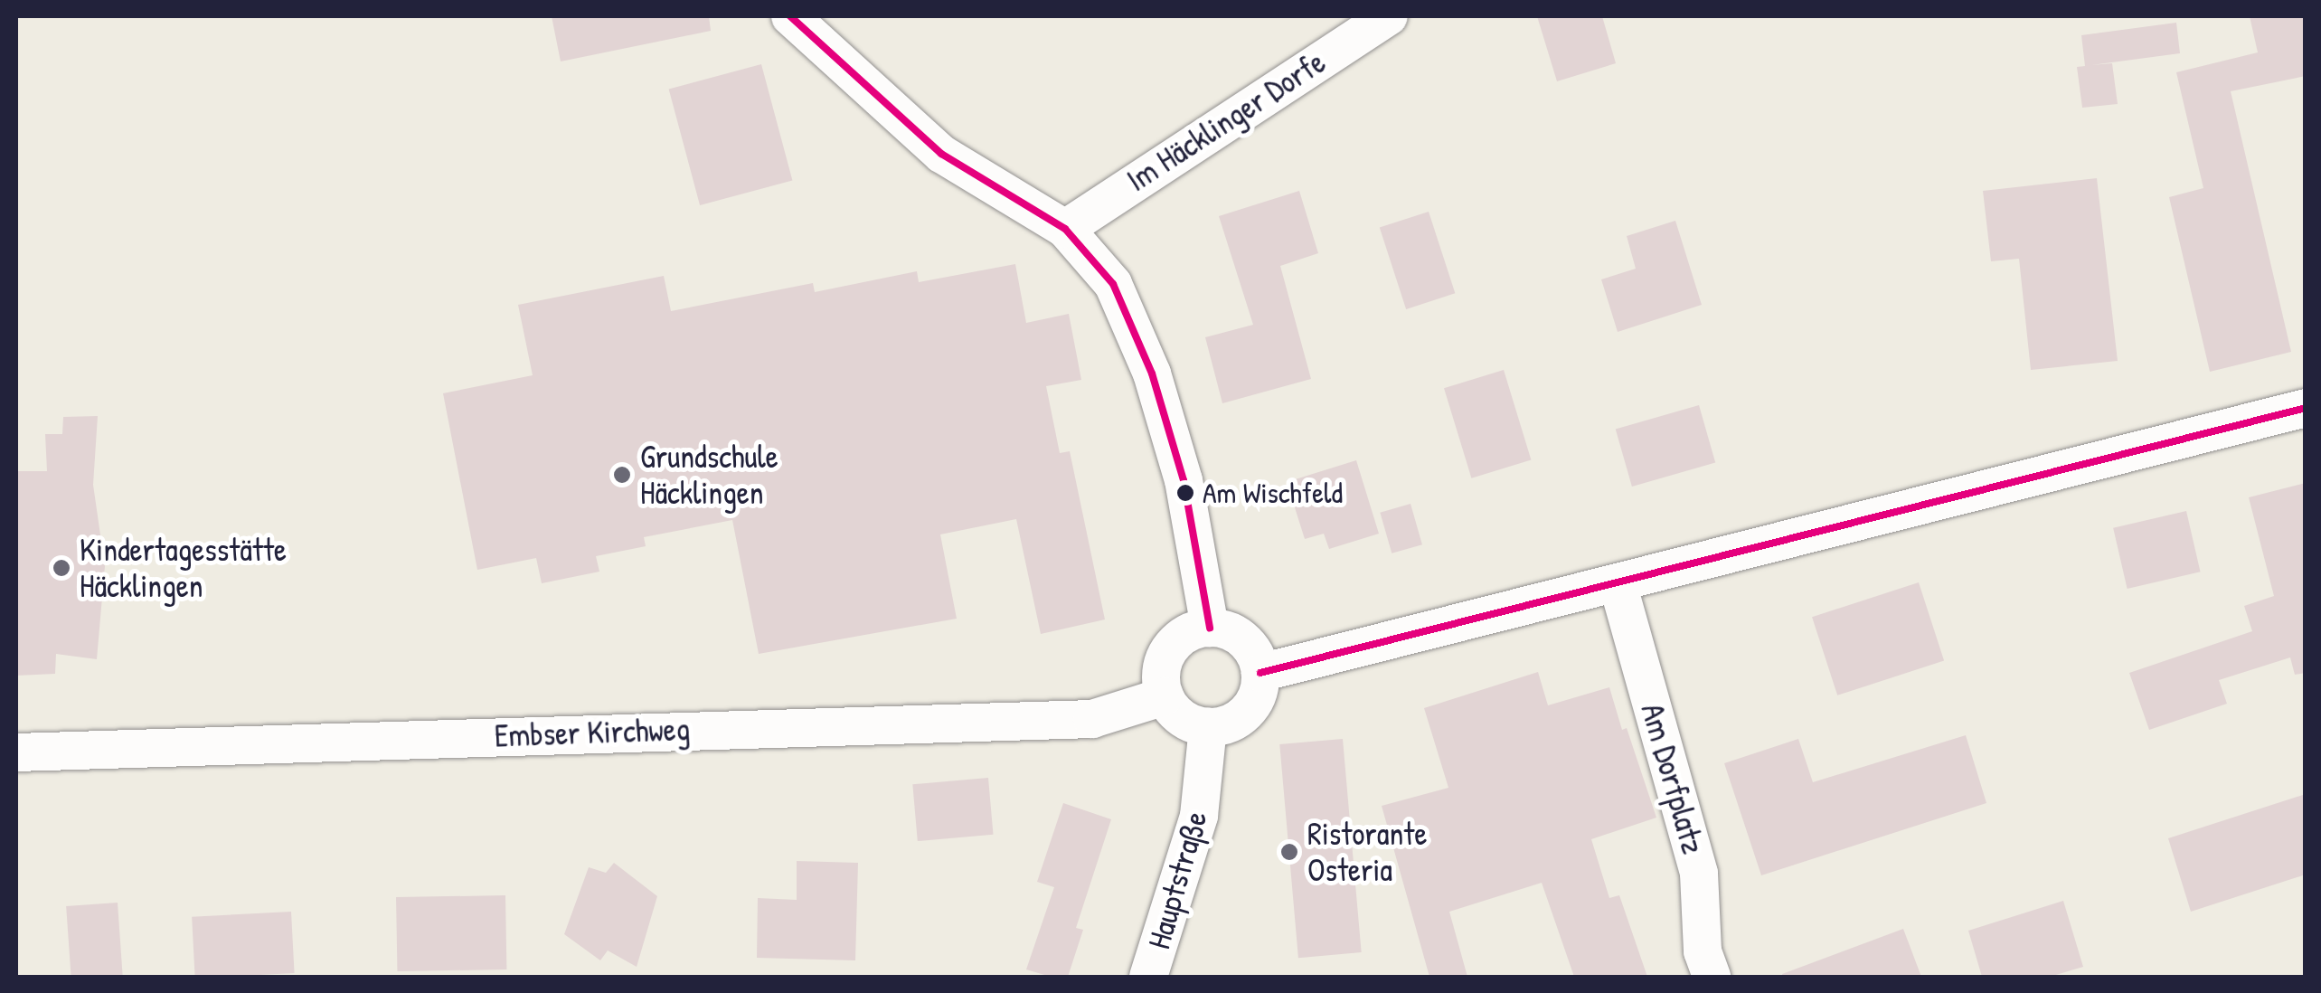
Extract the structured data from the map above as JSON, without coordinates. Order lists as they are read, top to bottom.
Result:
{
  "streets": {
    "street": [
      "Im Häcklinger Dorfe",
      "Embser Kirchweg",
      "Am Dorfplatz",
      "Hauptstraße"
    ]
  },
  "crossings": [
    ["Embser Kirchweg", "Hauptstraße"]
  ],
  "places": [
    "Grundschule Häcklingen",
    "Am Wischfeld",
    "Kindertagesstätte Häcklingen",
    "Ristorante Osteria"
  ]
}
